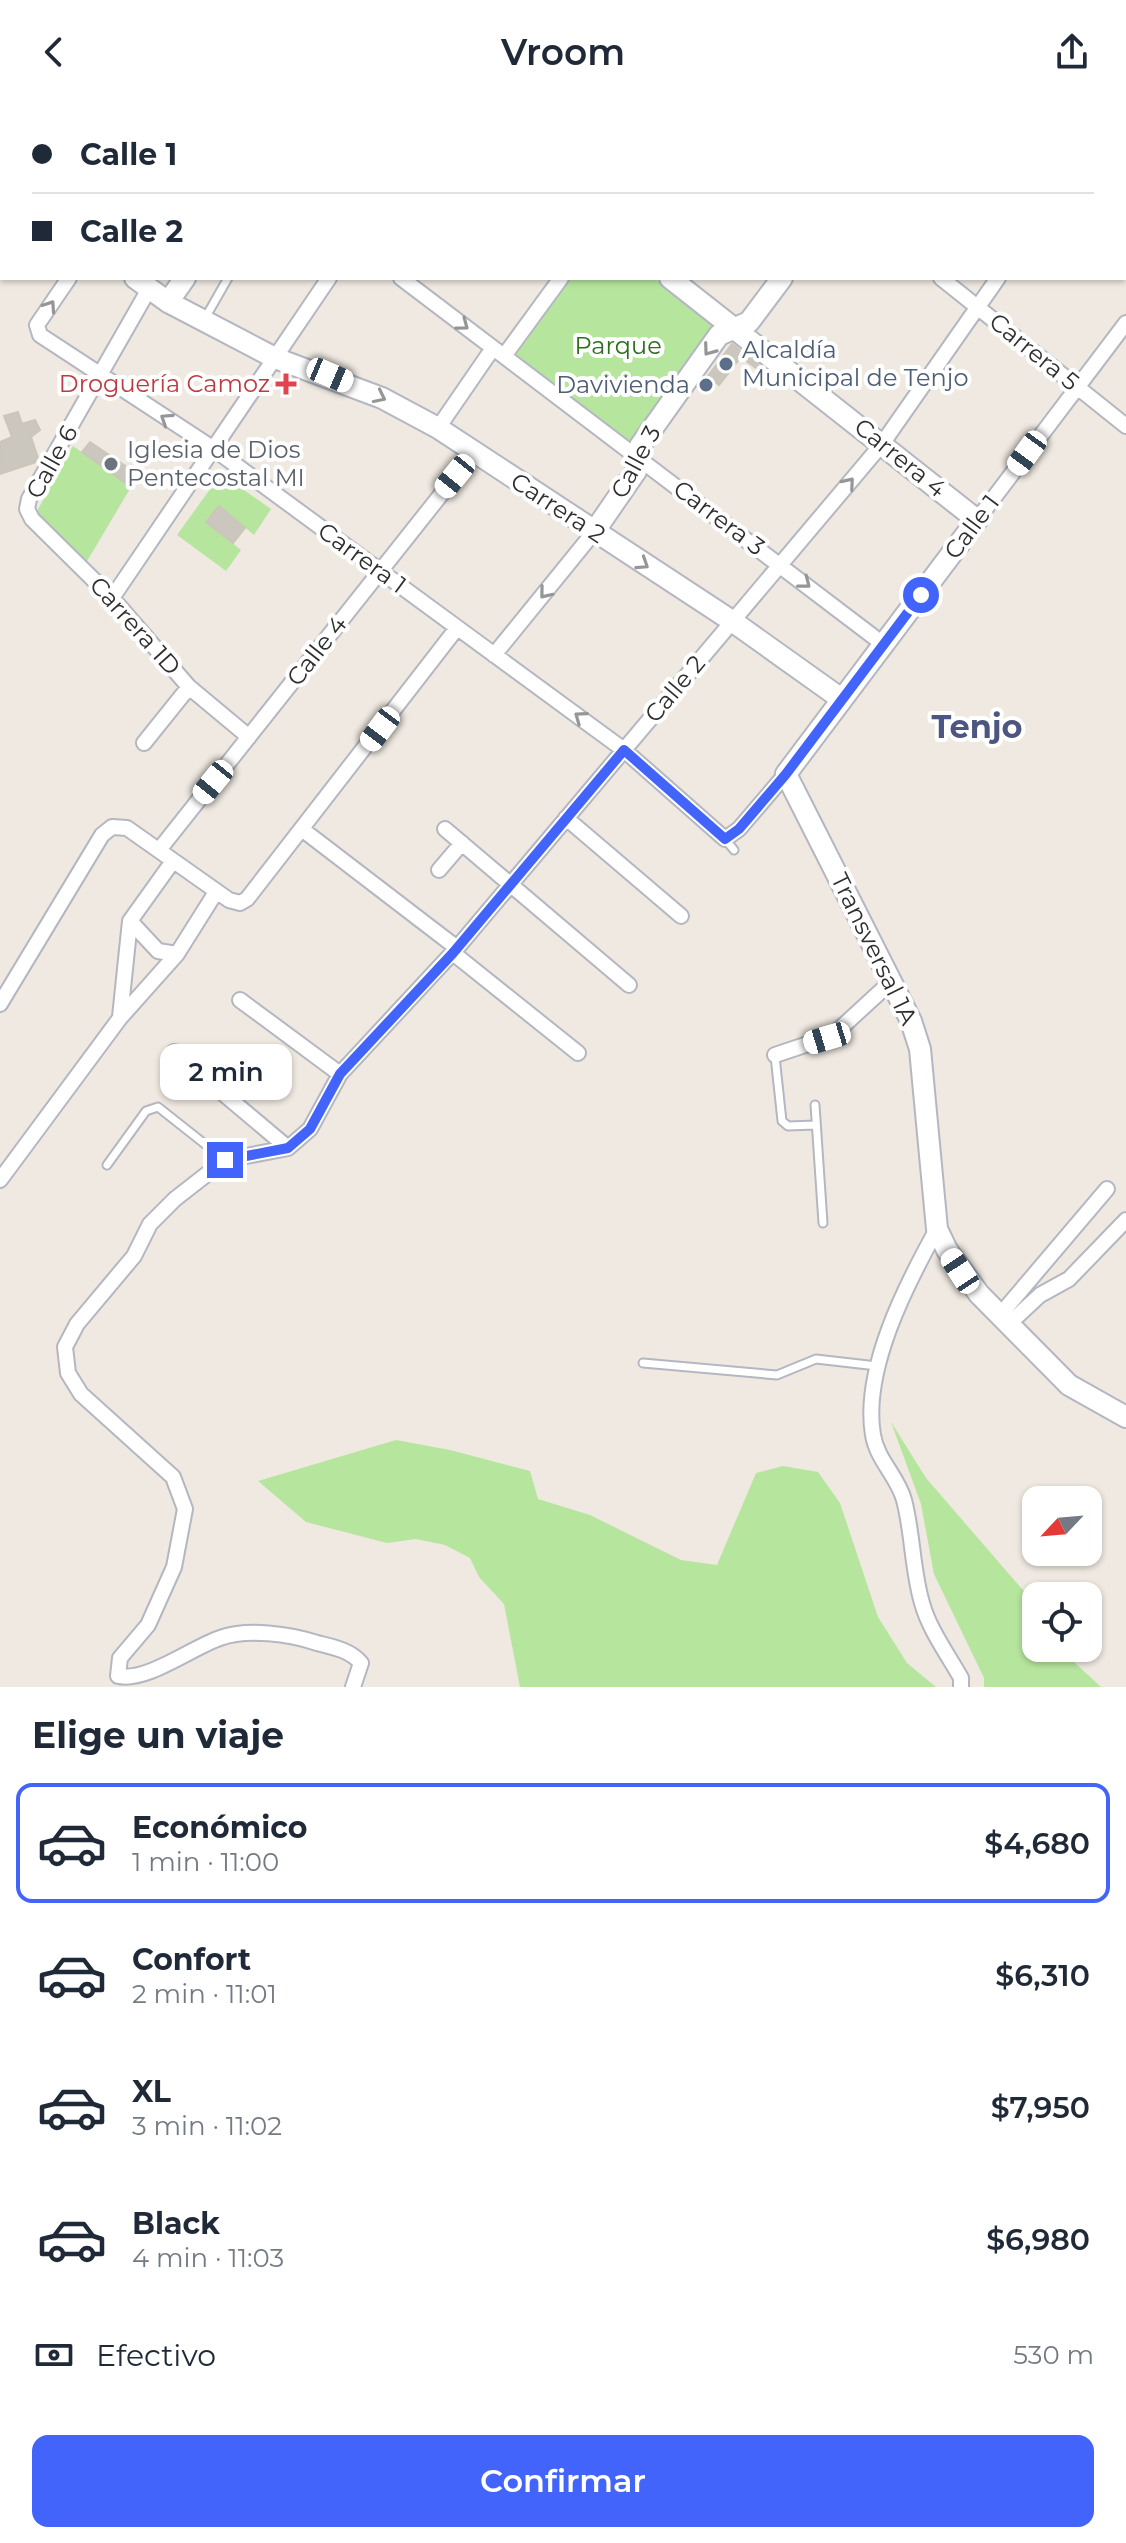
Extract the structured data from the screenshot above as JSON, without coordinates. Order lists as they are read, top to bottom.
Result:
{
  "streets": {
    "main road": [
      "Carrera 4",
      "Calle 3",
      "Carrera 2",
      "Calle 1",
      "Transversal 1A"
    ],
    "street": [
      "Carrera 5",
      "Calle 6",
      "Carrera 3",
      "Carrera 1",
      "Carrera 1D",
      "Calle 4",
      "Calle 2"
    ]
  },
  "crossings": [
    ["Carrera 5", "Calle 1"],
    ["Carrera 5", "Calle 2"],
    ["Carrera 4", "Calle 3"],
    ["Carrera 4", "Calle 1"],
    ["Carrera 4", "Calle 2"],
    ["Calle 6", "Carrera 2"],
    ["Calle 6", "Carrera 1"],
    ["Calle 6", "Carrera 1D"],
    ["Calle 3", "Carrera 2"],
    ["Calle 3", "Carrera 3"],
    ["Calle 3", "Carrera 1"],
    ["Carrera 2", "Calle 1"],
    ["Carrera 2", "Calle 4"],
    ["Carrera 2", "Calle 2"],
    ["Carrera 3", "Calle 1"],
    ["Carrera 3", "Calle 2"],
    ["Calle 1", "Carrera 1"],
    ["Calle 1", "Transversal 1A"],
    ["Carrera 1", "Calle 4"],
    ["Carrera 1", "Calle 2"],
    ["Carrera 1D", "Calle 4"]
  ],
  "one_way": [
    "Calle 3",
    "Carrera 2",
    "Carrera 3",
    "Carrera 1"
  ],
  "districts": ["Tenjo"],
  "parks": ["Parque"],
  "places": {
    "other": ["Alcaldía Municipal de Tenjo", "Davivienda", "Iglesia de Dios Pentecostal MI"],
    "health": ["Droguería Camoz"]
  },
  "north": "bottom left",
  "page": {
    "header": "Vroom",
    "banner": ["Calle 1", "Calle 2"],
    "bubble": "2 min",
    "heading": "Elige un viaje",
    "list": [
      {
        "name": "Económico",
        "note": "1 min · 11:00",
        "value": "$4,680"
      },
      {
        "name": "Confort",
        "note": "2 min · 11:01",
        "value": "$6,310"
      },
      {
        "name": "XL",
        "note": "3 min · 11:02",
        "value": "$7,950"
      },
      {
        "name": "Black",
        "note": "4 min · 11:03",
        "value": "$6,980"
      }
    ],
    "pay": ["Efectivo", "530 m"],
    "buttons": "Confirmar"
  }
}
